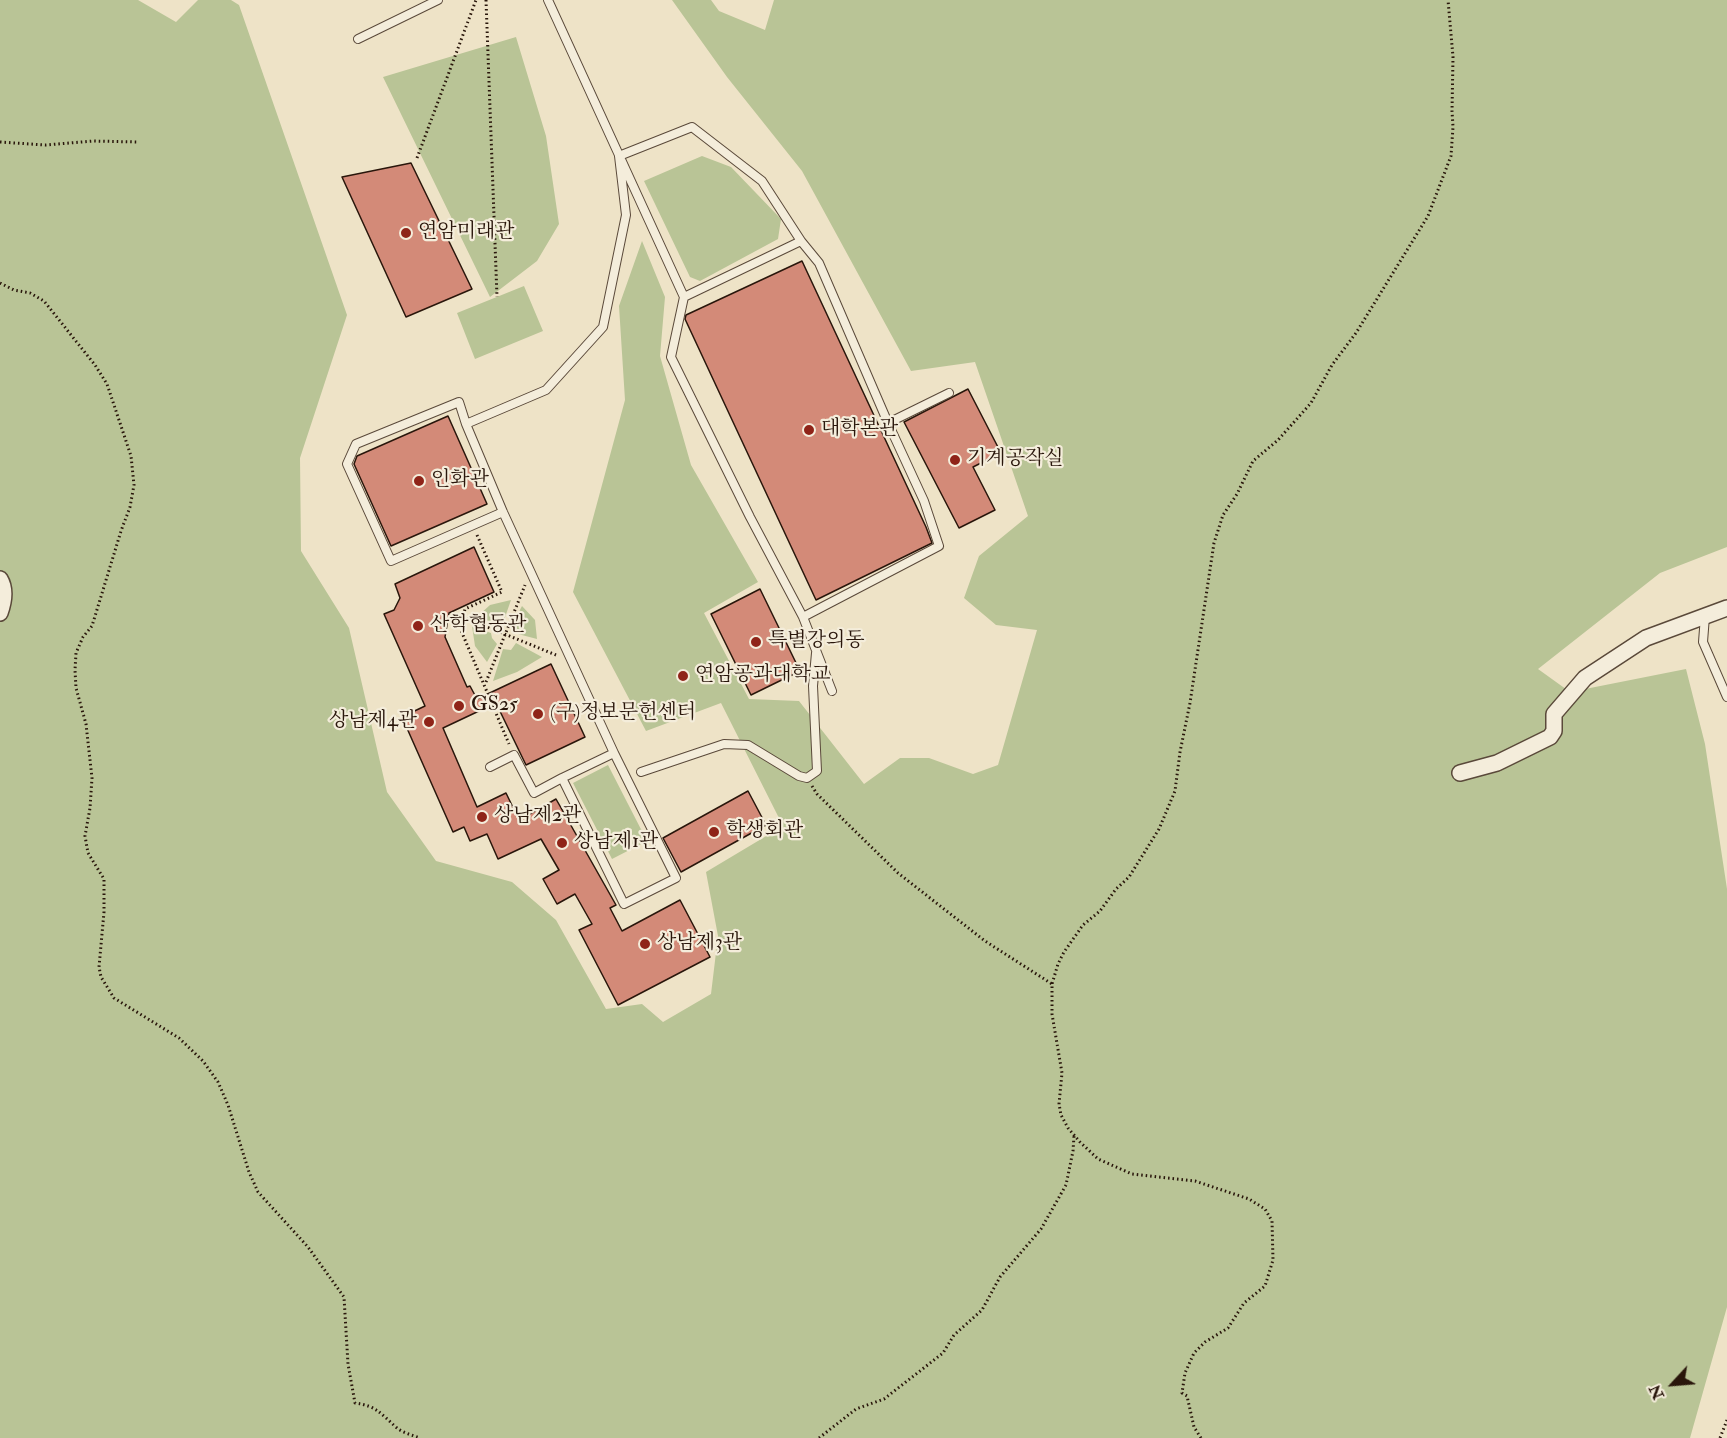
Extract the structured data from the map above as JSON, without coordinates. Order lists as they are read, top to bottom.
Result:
{
  "places": [
    "연암미래관",
    "대학본관",
    "기계공작실",
    "인화관",
    "산학협동관",
    "특별강의동",
    "연암공과대학교",
    "GS25",
    "(구)정보문헌센터",
    "상남제4관",
    "상남제2관",
    "학생회관",
    "상남제1관",
    "상남제3관"
  ],
  "north": "bottom left"
}
